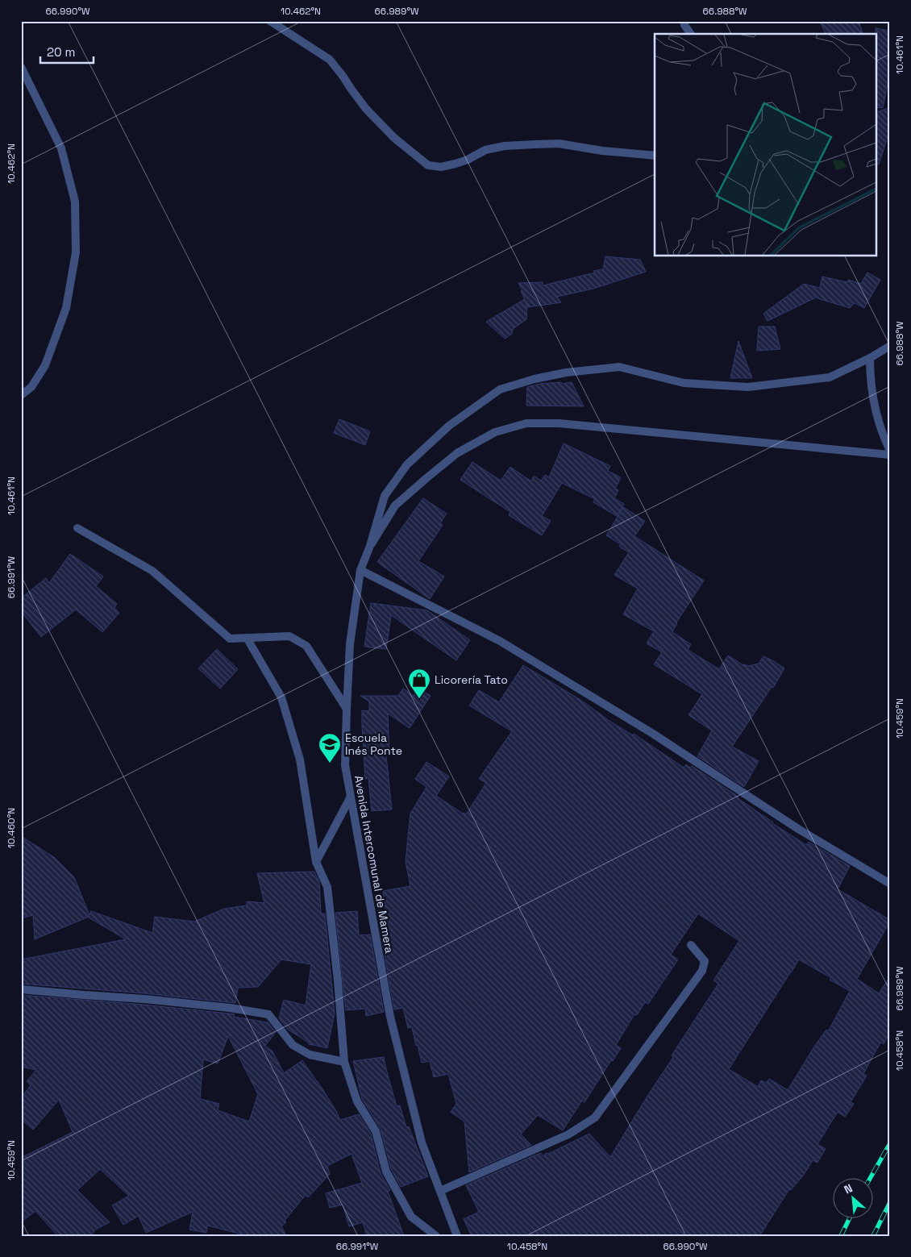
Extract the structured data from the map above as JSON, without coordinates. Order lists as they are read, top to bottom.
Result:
{
  "streets": {
    "street": ["Avenida Intercomunal de Mamera"]
  },
  "places": {
    "shop": ["Licorería Tato"],
    "school or university": ["Escuela Inés Ponte"]
  },
  "scale_bar": "20 m",
  "north": "top left",
  "coordinates": [
    "66.990°W",
    "10.462°N",
    "66.989°W",
    "66.988°W",
    "10.461°N",
    "66.991°W",
    "10.459°N",
    "10.460°N",
    "10.458°N"
  ]
}
